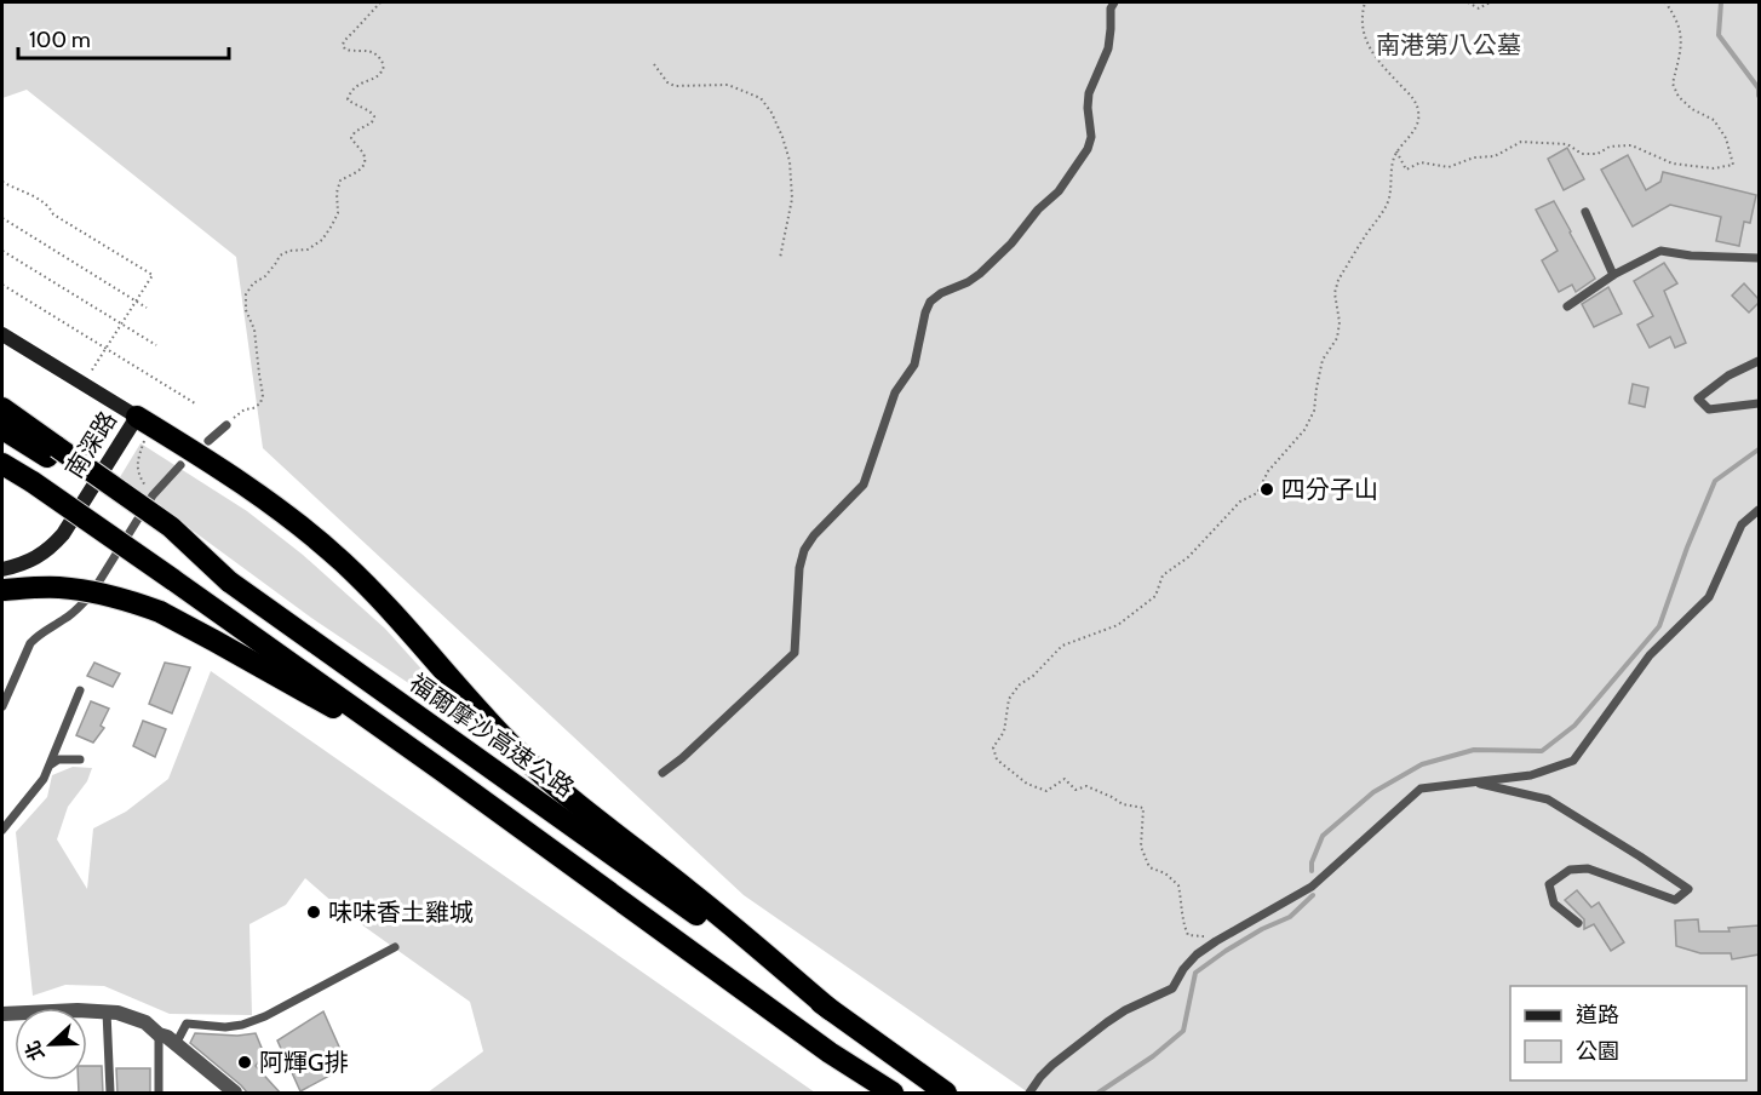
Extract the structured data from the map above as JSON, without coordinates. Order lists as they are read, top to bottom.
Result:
{
  "streets": {
    "highway": ["福爾摩沙高速公路"],
    "main road": ["南深路"]
  },
  "parks": ["南港第八公墓"],
  "places": ["四分子山", "味味香土雞城", "阿輝G排"],
  "legend": ["道路", "公園"],
  "scale_bar": "100 m",
  "north": "left"
}
